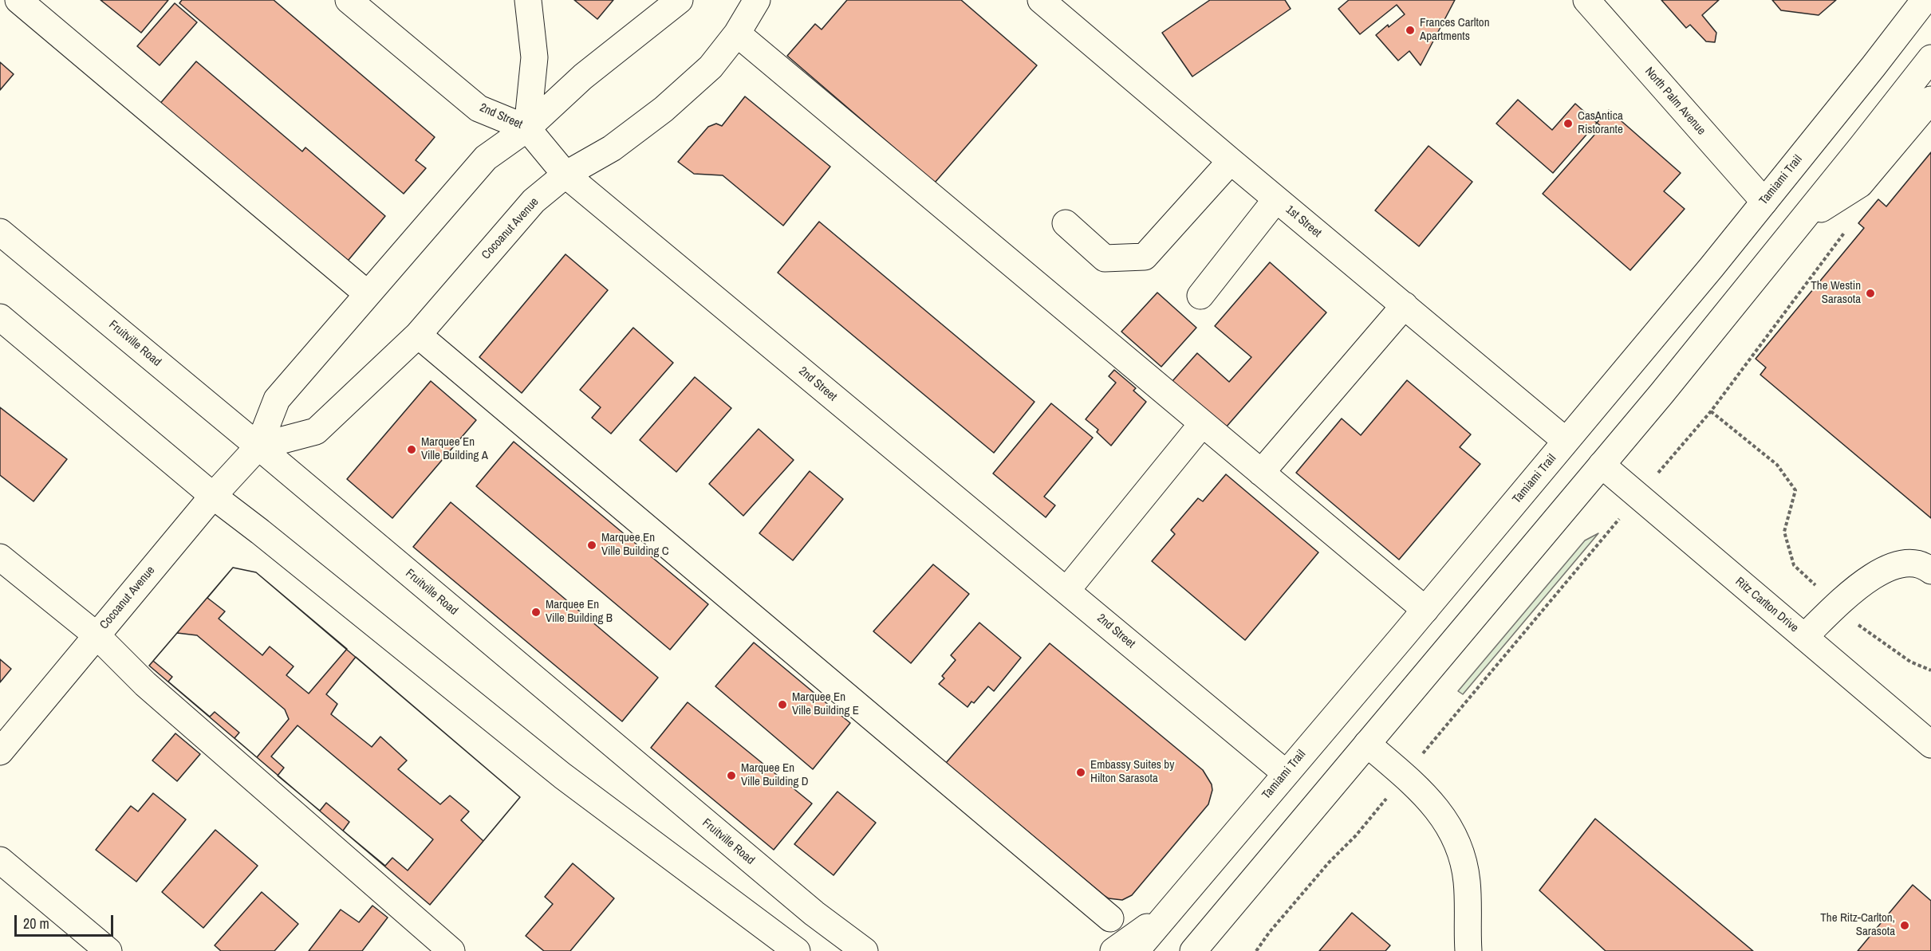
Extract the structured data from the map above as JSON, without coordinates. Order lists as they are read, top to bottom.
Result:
{
  "streets": {
    "main road": [
      "North Palm Avenue",
      "2nd Street",
      "Tamiami Trail",
      "1st Street",
      "Cocoanut Avenue",
      "Fruitville Road",
      "Ritz Carlton Drive"
    ]
  },
  "crossings": [
    ["North Palm Avenue", "Tamiami Trail"],
    ["2nd Street", "Tamiami Trail"],
    ["2nd Street", "Cocoanut Avenue"],
    ["Tamiami Trail", "1st Street"],
    ["Cocoanut Avenue", "Fruitville Road"]
  ],
  "places": [
    "Frances Carlton Apartments",
    "CasAntica Ristorante",
    "The Westin Sarasota",
    "Marquee En Ville Building A",
    "Marquee En Ville Building C",
    "Marquee En Ville Building B",
    "Marquee En Ville Building E",
    "Embassy Suites by Hilton Sarasota",
    "Marquee En Ville Building D",
    "The Ritz-Carlton, Sarasota"
  ],
  "scale_bar": "20 m"
}
